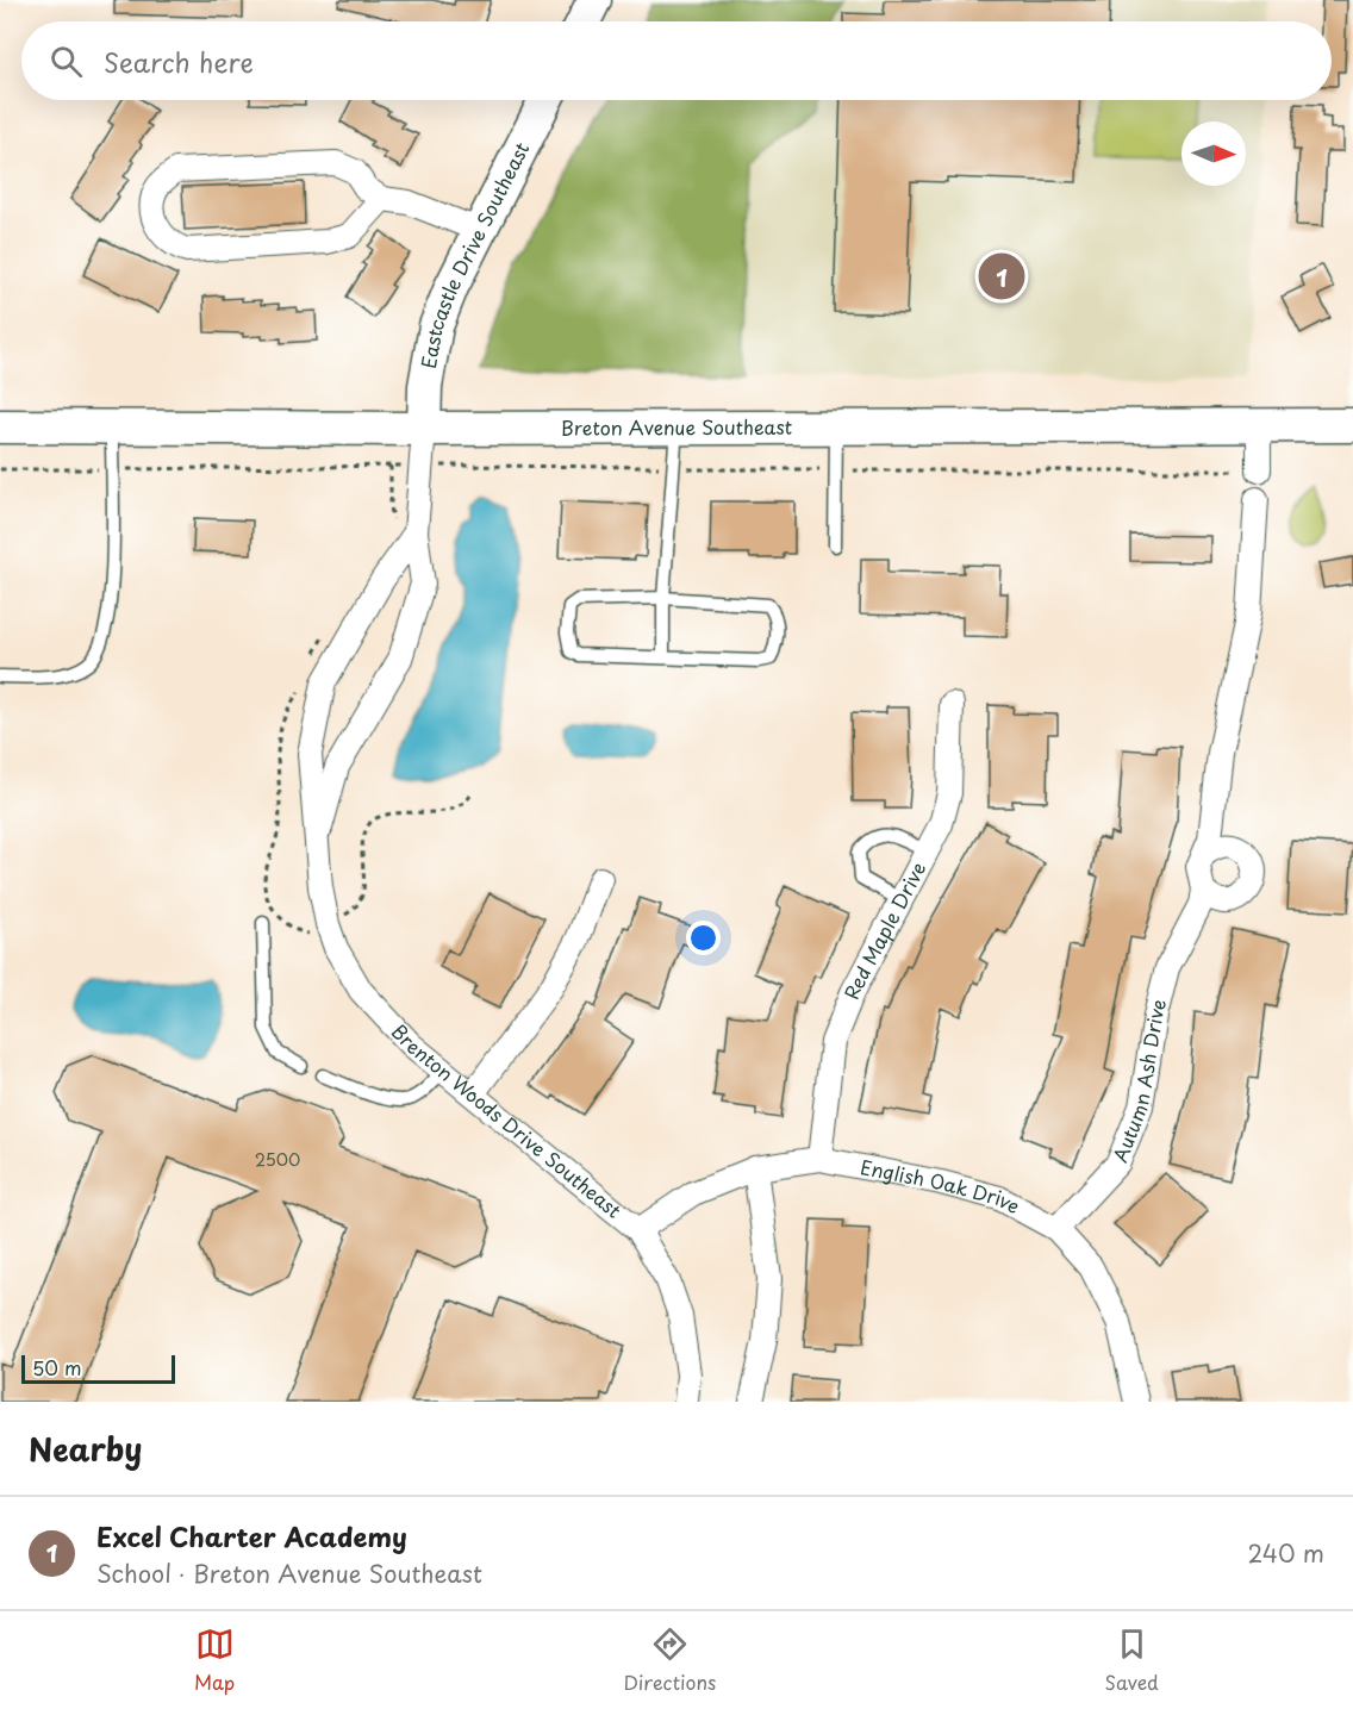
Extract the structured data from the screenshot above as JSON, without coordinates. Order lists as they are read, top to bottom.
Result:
{
  "streets": {
    "main road": ["Eastcastle Drive Southeast", "Breton Avenue Southeast"],
    "street": [
      "Red Maple Drive",
      "Autumn Ash Drive",
      "Brenton Woods Drive Southeast",
      "English Oak Drive"
    ]
  },
  "crossings": [
    ["Eastcastle Drive Southeast", "Breton Avenue Southeast"],
    ["Eastcastle Drive Southeast", "Brenton Woods Drive Southeast"],
    ["Breton Avenue Southeast", "Brenton Woods Drive Southeast"],
    ["Red Maple Drive", "English Oak Drive"],
    ["Autumn Ash Drive", "English Oak Drive"],
    ["Brenton Woods Drive Southeast", "English Oak Drive"]
  ],
  "house_numbers": ["2500"],
  "scale_bar": "50 m",
  "north": "right",
  "page": {
    "search": "Search here",
    "pins": "1",
    "scale": "50 m",
    "heading": "Nearby",
    "list": [
      {
        "mark": "1",
        "name": "Excel Charter Academy",
        "note": "School · Breton Avenue Southeast",
        "value": "240 m"
      }
    ],
    "nav": ["Map", "Directions", "Saved"]
  }
}
